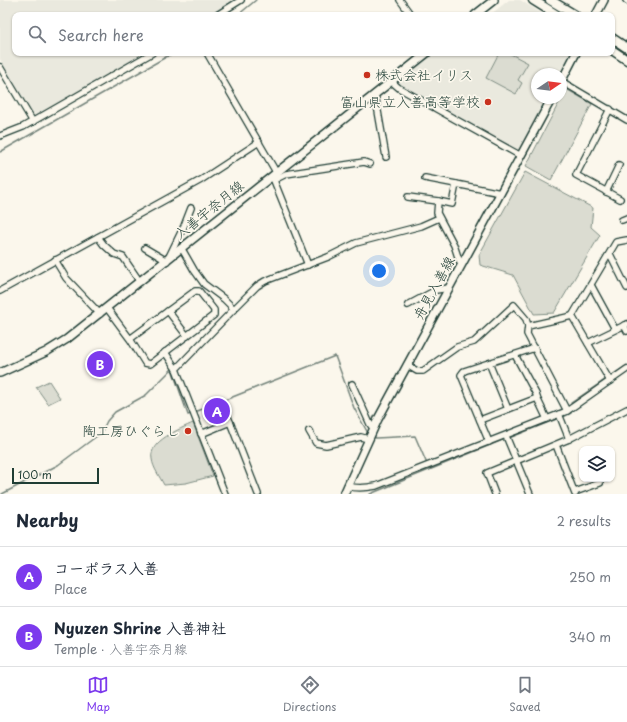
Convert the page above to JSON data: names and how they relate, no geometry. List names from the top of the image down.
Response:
{
  "streets": {
    "main road": ["入善宇奈月線", "舟見入善線"]
  },
  "places": ["株式会社イリス", "富山県立入善高等学校", "陶工房ひぐらし"],
  "scale_bar": "100 m",
  "north": "right",
  "page": {
    "search": "Search here",
    "pins": ["B", "A"],
    "scale": "100 m",
    "heading": ["Nearby", "2 results"],
    "list": [
      {
        "mark": "A",
        "name": "コーポラス入善",
        "note": "Place",
        "value": "250 m"
      },
      {
        "mark": "B",
        "name": "Nyuzen Shrine 入善神社",
        "note": "Temple · 入善宇奈月線",
        "value": "340 m"
      }
    ],
    "nav": ["Map", "Directions", "Saved"]
  }
}
